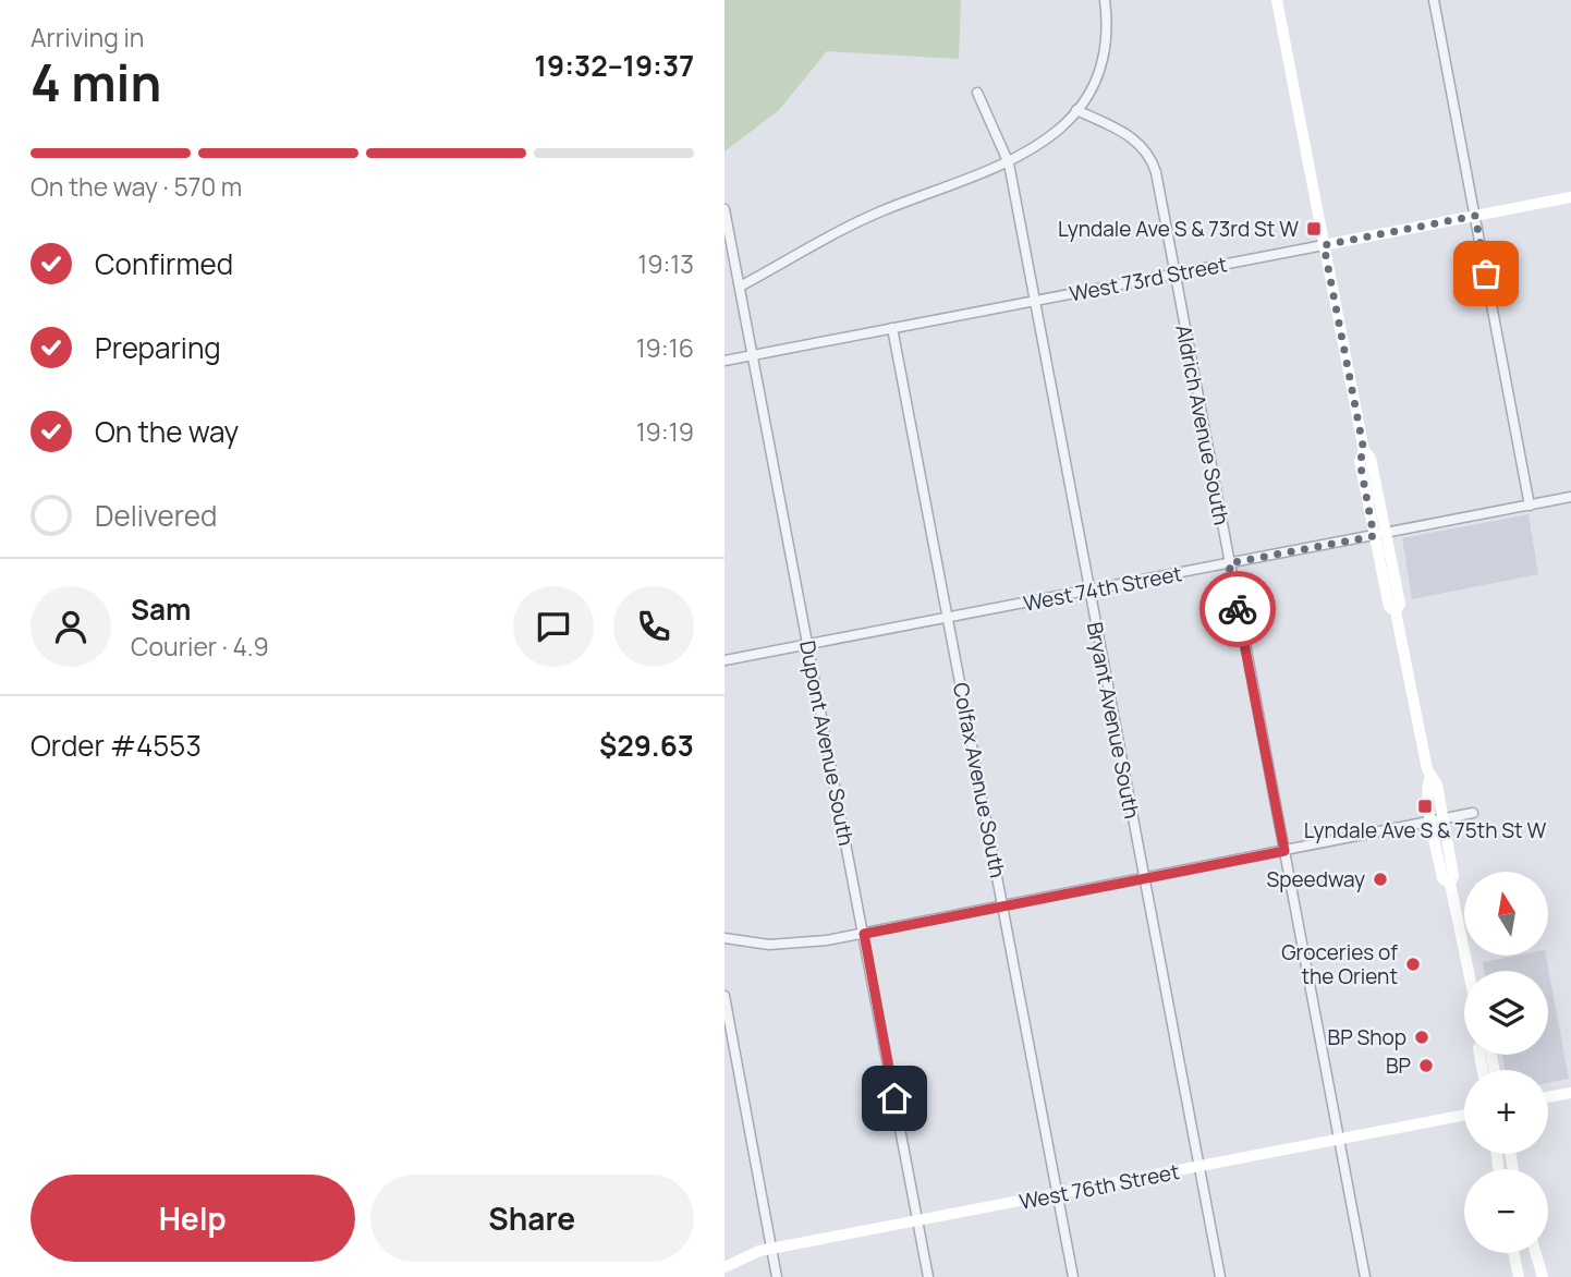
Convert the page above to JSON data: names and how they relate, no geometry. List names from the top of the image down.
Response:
{
  "streets": {
    "main road": ["West 73rd Street", "West 76th Street"],
    "street": [
      "Aldrich Avenue South",
      "West 74th Street",
      "Bryant Avenue South",
      "Dupont Avenue South",
      "Colfax Avenue South"
    ]
  },
  "crossings": [
    ["West 73rd Street", "Aldrich Avenue South"],
    ["West 73rd Street", "Bryant Avenue South"],
    ["West 73rd Street", "Dupont Avenue South"],
    ["West 73rd Street", "Colfax Avenue South"],
    ["Aldrich Avenue South", "West 74th Street"],
    ["Aldrich Avenue South", "West 76th Street"],
    ["West 74th Street", "Bryant Avenue South"],
    ["West 74th Street", "Dupont Avenue South"],
    ["West 74th Street", "Colfax Avenue South"],
    ["Bryant Avenue South", "West 76th Street"],
    ["Dupont Avenue South", "West 76th Street"],
    ["Colfax Avenue South", "West 76th Street"]
  ],
  "places": {
    "transit": ["Lyndale Ave S & 73rd St W", "Lyndale Ave S & 75th St W"],
    "other": [
      "Speedway",
      "Groceries of the Orient",
      "BP Shop",
      "BP"
    ]
  },
  "north": "top",
  "page": {
    "heading": ["4 min", "Arriving in", "19:32–19:37"],
    "panel": [
      "Sam",
      "Courier · 4.9",
      "Order #4553",
      "$29.63"
    ],
    "bar": "On the way · 570 m",
    "list": [
      ["Confirmed", "19:13"],
      ["Preparing", "19:16"],
      ["On the way", "19:19"],
      "Delivered"
    ],
    "map_buttons": ["+", "−"],
    "buttons": ["Help", "Share"]
  }
}
